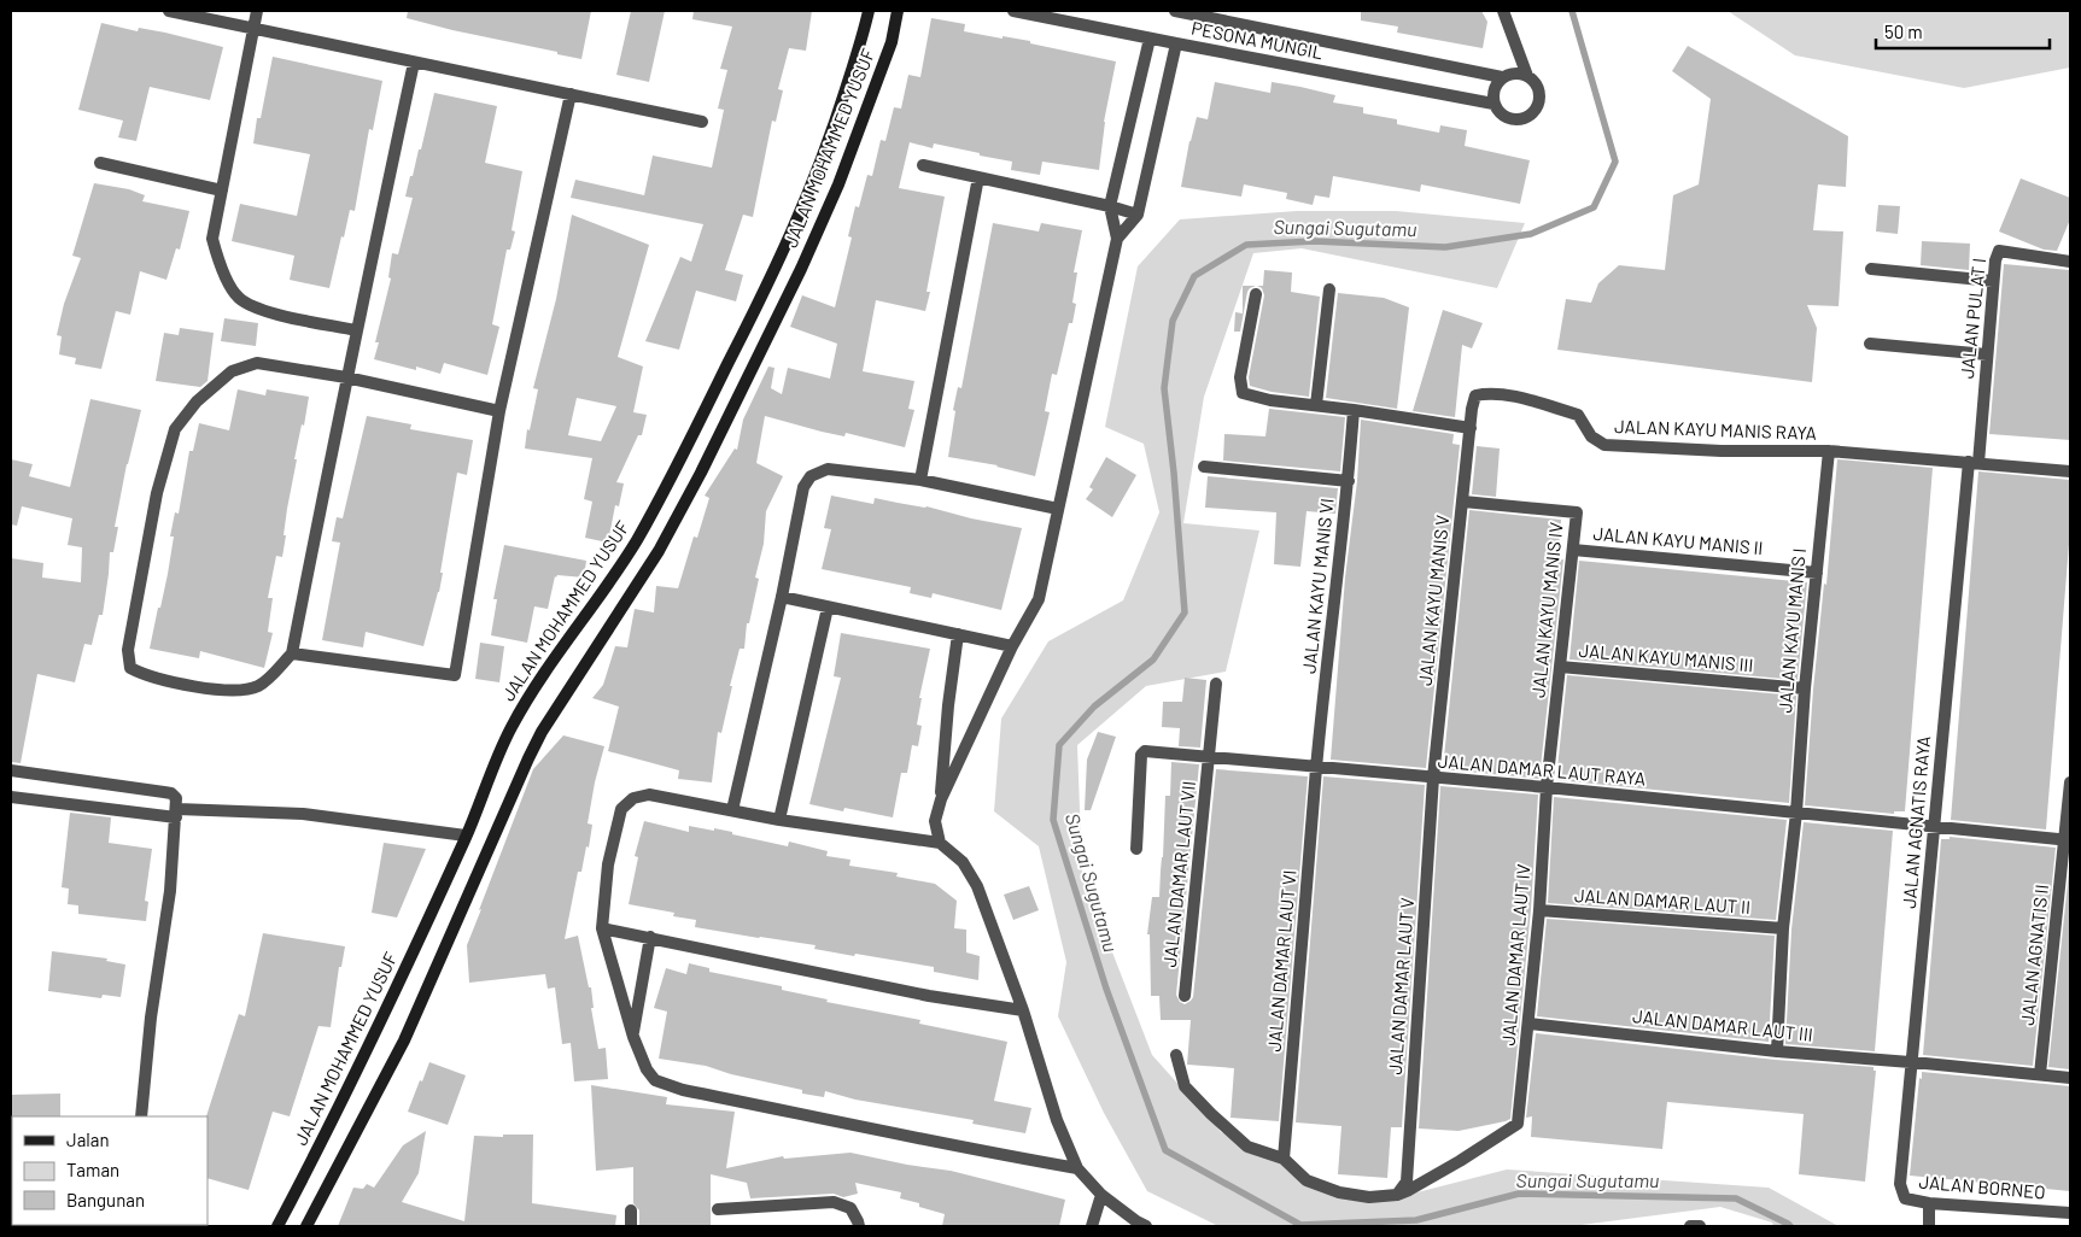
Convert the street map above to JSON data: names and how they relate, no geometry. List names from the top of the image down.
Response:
{
  "streets": {
    "main road": ["JALAN MOHAMMED YUSUF"],
    "street": [
      "PESONA MUNGIL",
      "JALAN PULAT I",
      "JALAN KAYU MANIS RAYA",
      "JALAN KAYU MANIS II",
      "JALAN KAYU MANIS VI",
      "JALAN KAYU MANIS V",
      "JALAN KAYU MANIS IV",
      "JALAN KAYU MANIS I",
      "JALAN KAYU MANIS III",
      "JALAN DAMAR LAUT RAYA",
      "JALAN AGNATIS RAYA",
      "JALAN DAMAR LAUT VII",
      "JALAN DAMAR LAUT II",
      "JALAN DAMAR LAUT IV",
      "JALAN AGNATIS II",
      "JALAN DAMAR LAUT VI",
      "JALAN DAMAR LAUT V",
      "JALAN DAMAR LAUT III",
      "JALAN BORNEO"
    ]
  },
  "crossings": [
    ["JALAN PULAT I", "JALAN KAYU MANIS RAYA"],
    ["JALAN PULAT I", "JALAN AGNATIS RAYA"],
    ["JALAN KAYU MANIS RAYA", "JALAN KAYU MANIS V"],
    ["JALAN KAYU MANIS RAYA", "JALAN KAYU MANIS I"],
    ["JALAN KAYU MANIS RAYA", "JALAN AGNATIS RAYA"],
    ["JALAN KAYU MANIS II", "JALAN KAYU MANIS IV"],
    ["JALAN KAYU MANIS II", "JALAN KAYU MANIS I"],
    ["JALAN KAYU MANIS VI", "JALAN DAMAR LAUT RAYA"],
    ["JALAN KAYU MANIS VI", "JALAN DAMAR LAUT VI"],
    ["JALAN KAYU MANIS V", "JALAN KAYU MANIS IV"],
    ["JALAN KAYU MANIS V", "JALAN DAMAR LAUT RAYA"],
    ["JALAN KAYU MANIS V", "JALAN DAMAR LAUT V"],
    ["JALAN KAYU MANIS IV", "JALAN KAYU MANIS III"],
    ["JALAN KAYU MANIS IV", "JALAN DAMAR LAUT RAYA"],
    ["JALAN KAYU MANIS IV", "JALAN DAMAR LAUT IV"],
    ["JALAN KAYU MANIS I", "JALAN KAYU MANIS III"],
    ["JALAN KAYU MANIS I", "JALAN DAMAR LAUT RAYA"],
    ["JALAN KAYU MANIS I", "JALAN DAMAR LAUT II"],
    ["JALAN KAYU MANIS I", "JALAN DAMAR LAUT III"],
    ["JALAN DAMAR LAUT RAYA", "JALAN AGNATIS RAYA"],
    ["JALAN DAMAR LAUT RAYA", "JALAN DAMAR LAUT VII"],
    ["JALAN DAMAR LAUT RAYA", "JALAN DAMAR LAUT IV"],
    ["JALAN DAMAR LAUT RAYA", "JALAN AGNATIS II"],
    ["JALAN DAMAR LAUT RAYA", "JALAN DAMAR LAUT VI"],
    ["JALAN DAMAR LAUT RAYA", "JALAN DAMAR LAUT V"],
    ["JALAN AGNATIS RAYA", "JALAN DAMAR LAUT III"],
    ["JALAN AGNATIS RAYA", "JALAN BORNEO"],
    ["JALAN DAMAR LAUT II", "JALAN DAMAR LAUT IV"],
    ["JALAN DAMAR LAUT IV", "JALAN DAMAR LAUT V"],
    ["JALAN DAMAR LAUT IV", "JALAN DAMAR LAUT III"],
    ["JALAN AGNATIS II", "JALAN DAMAR LAUT III"]
  ],
  "water": ["Sungai Sugutamu"],
  "legend": ["Jalan", "Taman", "Bangunan"],
  "scale_bar": "50 m"
}
